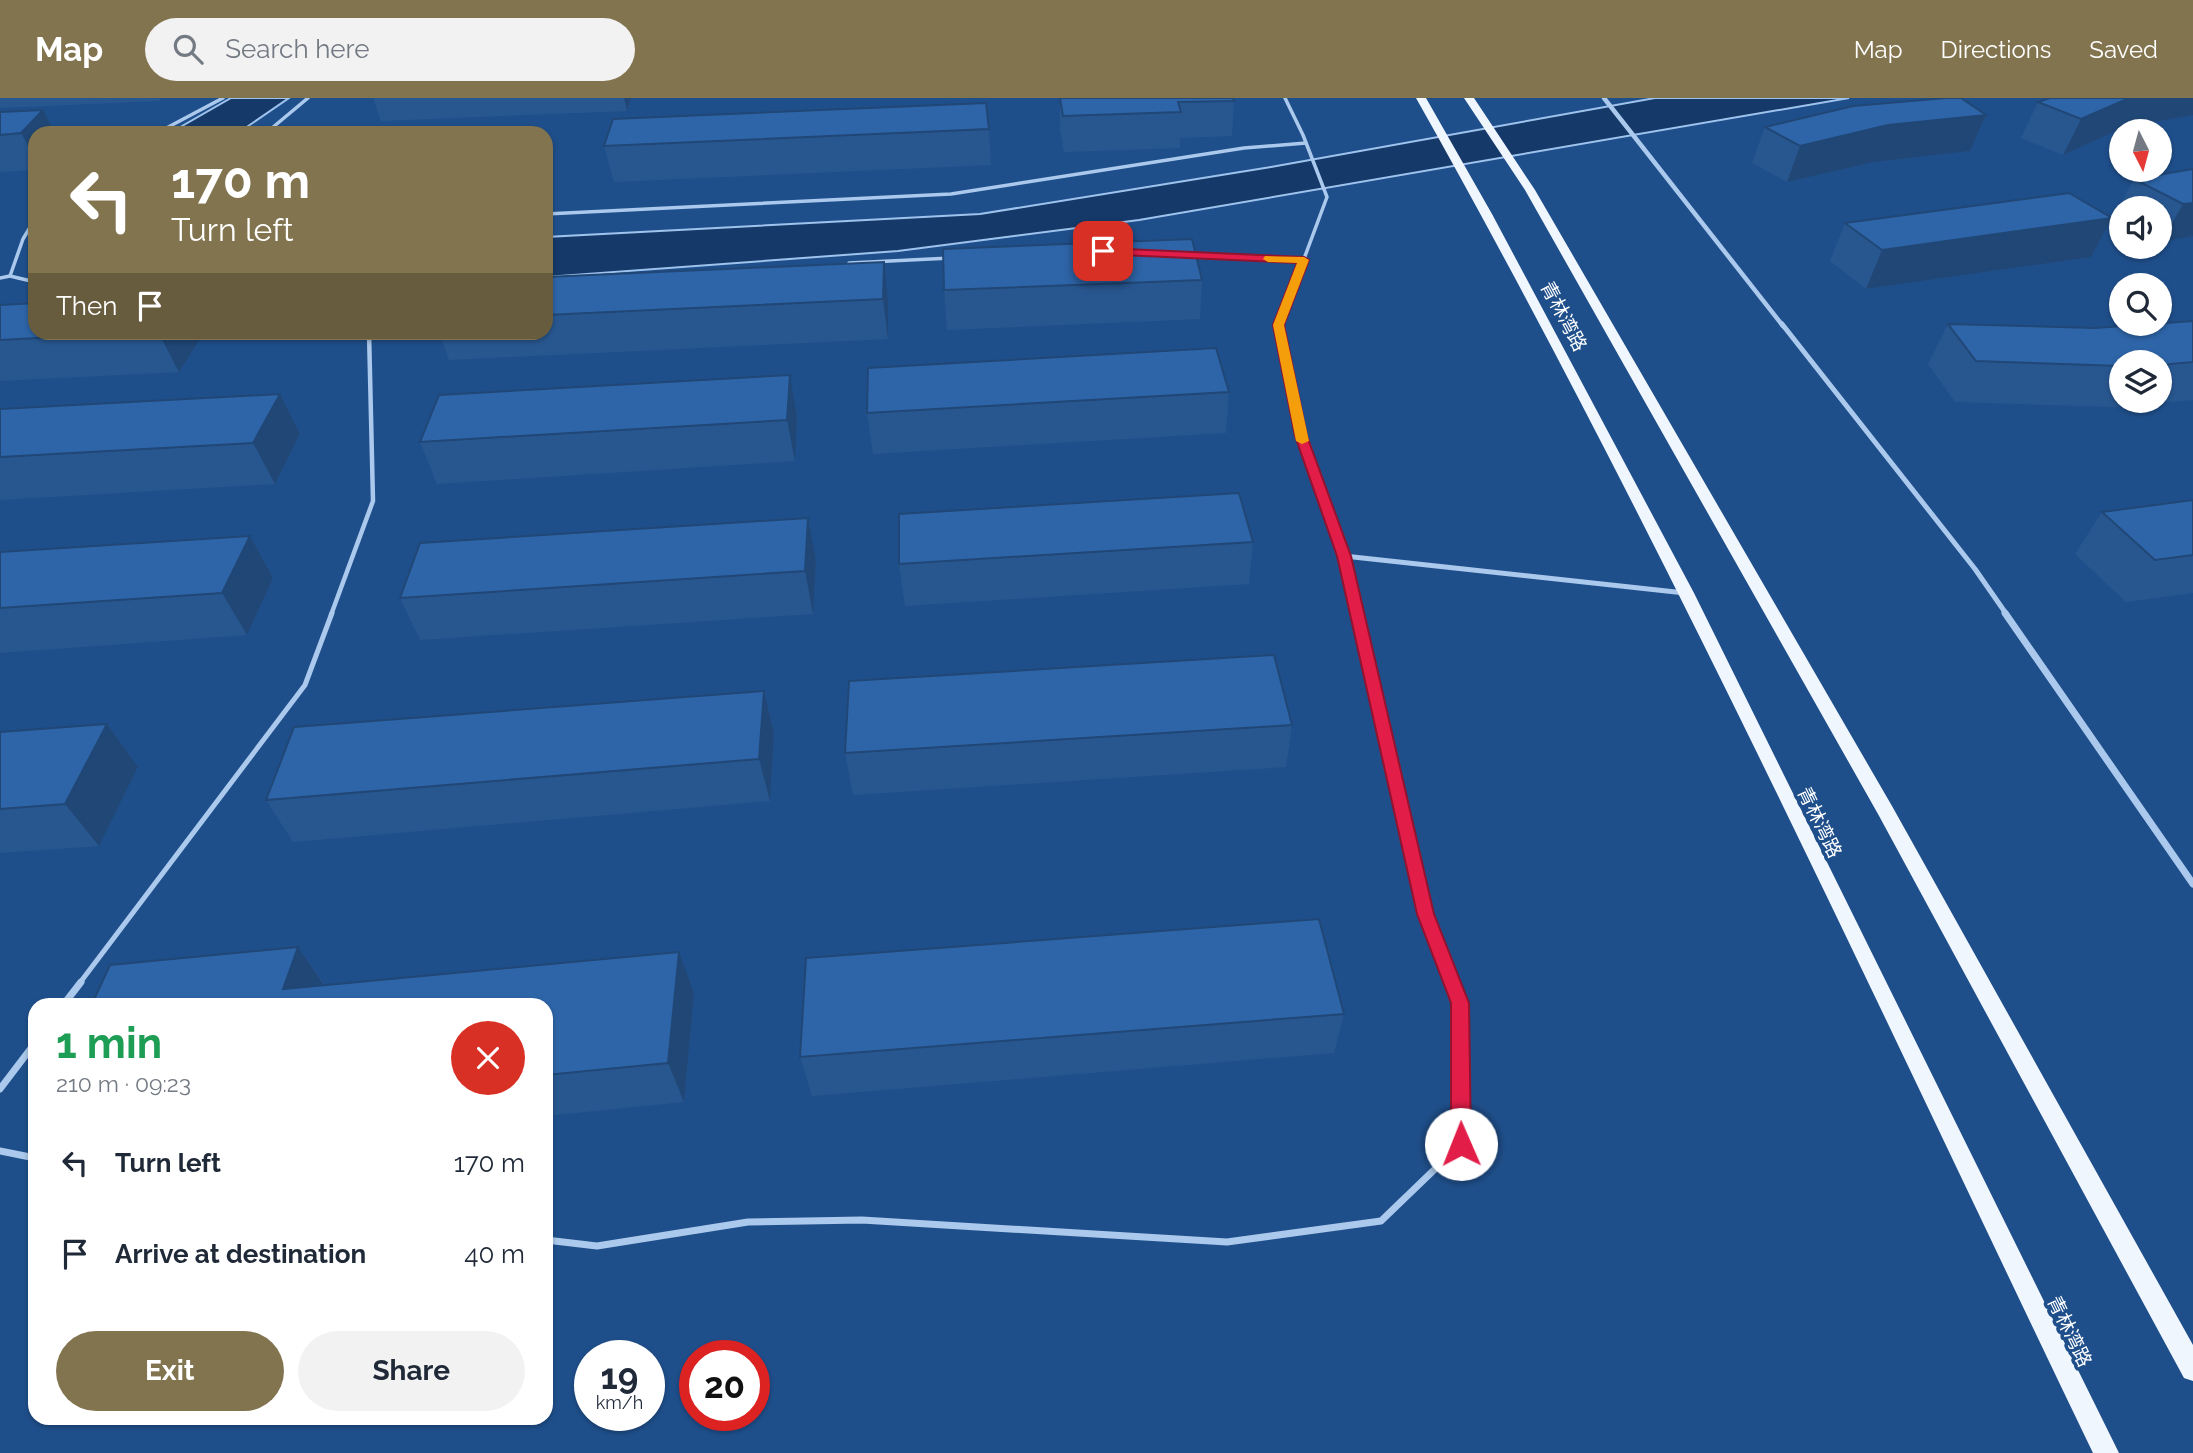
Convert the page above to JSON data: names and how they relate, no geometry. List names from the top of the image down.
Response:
{
  "streets": {
    "main road": ["青林湾路"]
  },
  "north": "bottom",
  "page": {
    "header": "Map",
    "search": "Search here",
    "nav": ["Map", "Directions", "Saved"],
    "turn": ["170 m", "Turn left"],
    "then": "Then",
    "heading": ["1 min", "210 m · 09:23"],
    "list": [
      {
        "name": "Turn left",
        "value": "170 m"
      },
      {
        "name": "Arrive at destination",
        "value": "40 m"
      }
    ],
    "buttons": ["Exit", "Share"],
    "speed": "19 km/h",
    "limit": "20"
  }
}
